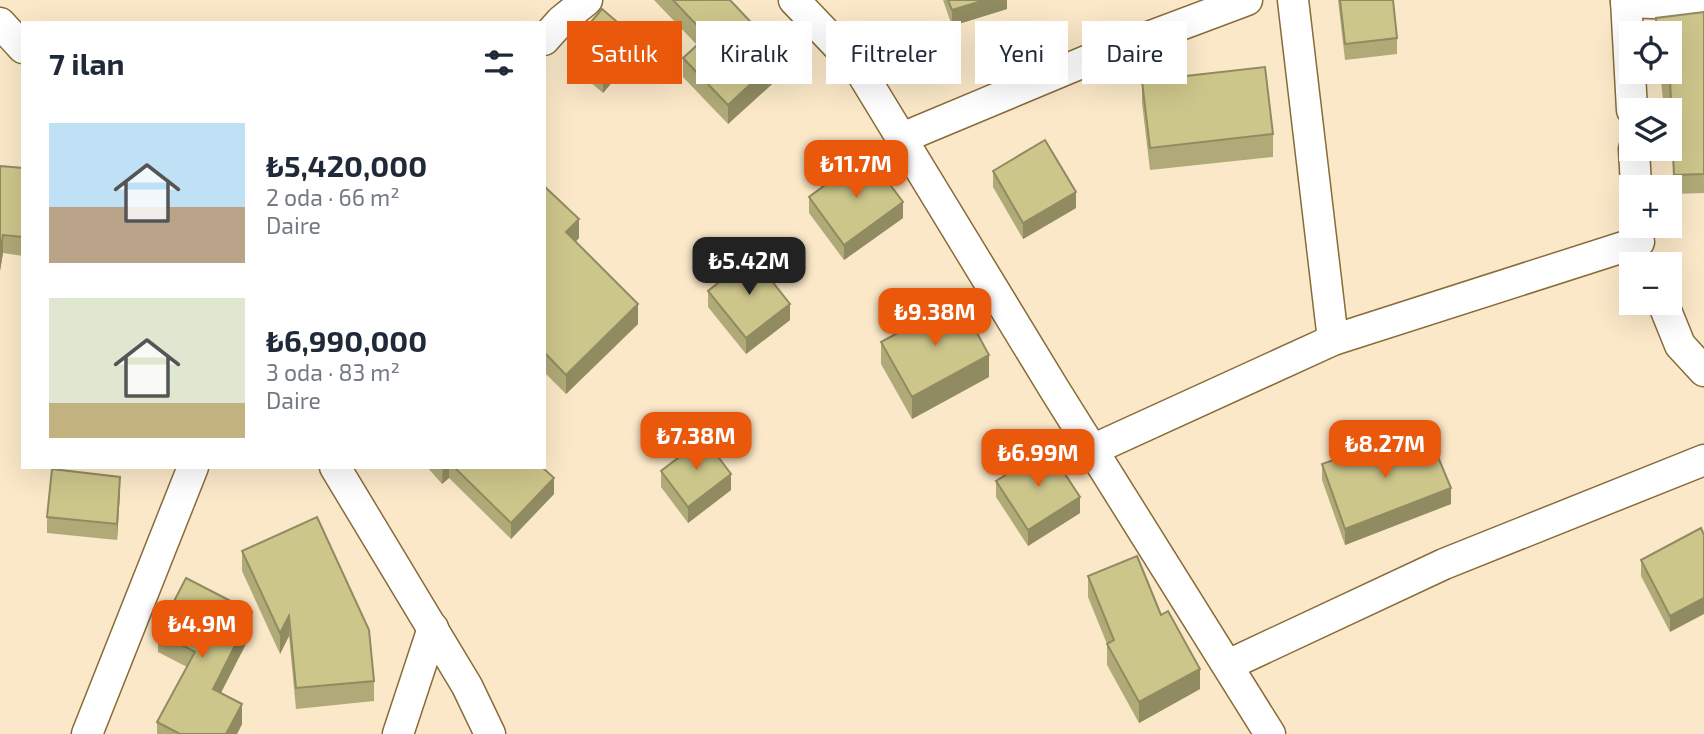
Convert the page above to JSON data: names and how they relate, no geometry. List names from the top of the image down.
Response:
{
  "page": {
    "map_buttons": ["+", "−"],
    "chip": [
      "Satılık",
      "Kiralık",
      "Filtreler",
      "Yeni",
      "Daire"
    ],
    "heading": "7 ilan",
    "list": [
      {
        "name": "₺5,420,000",
        "note": "2 oda · 66 m² · Daire"
      },
      {
        "name": "₺6,990,000",
        "note": "3 oda · 83 m² · Daire"
      }
    ],
    "price": [
      "₺11.7M",
      "₺5.42M",
      "₺9.38M",
      "₺7.38M",
      "₺8.27M",
      "₺6.99M",
      "₺4.9M"
    ]
  }
}
